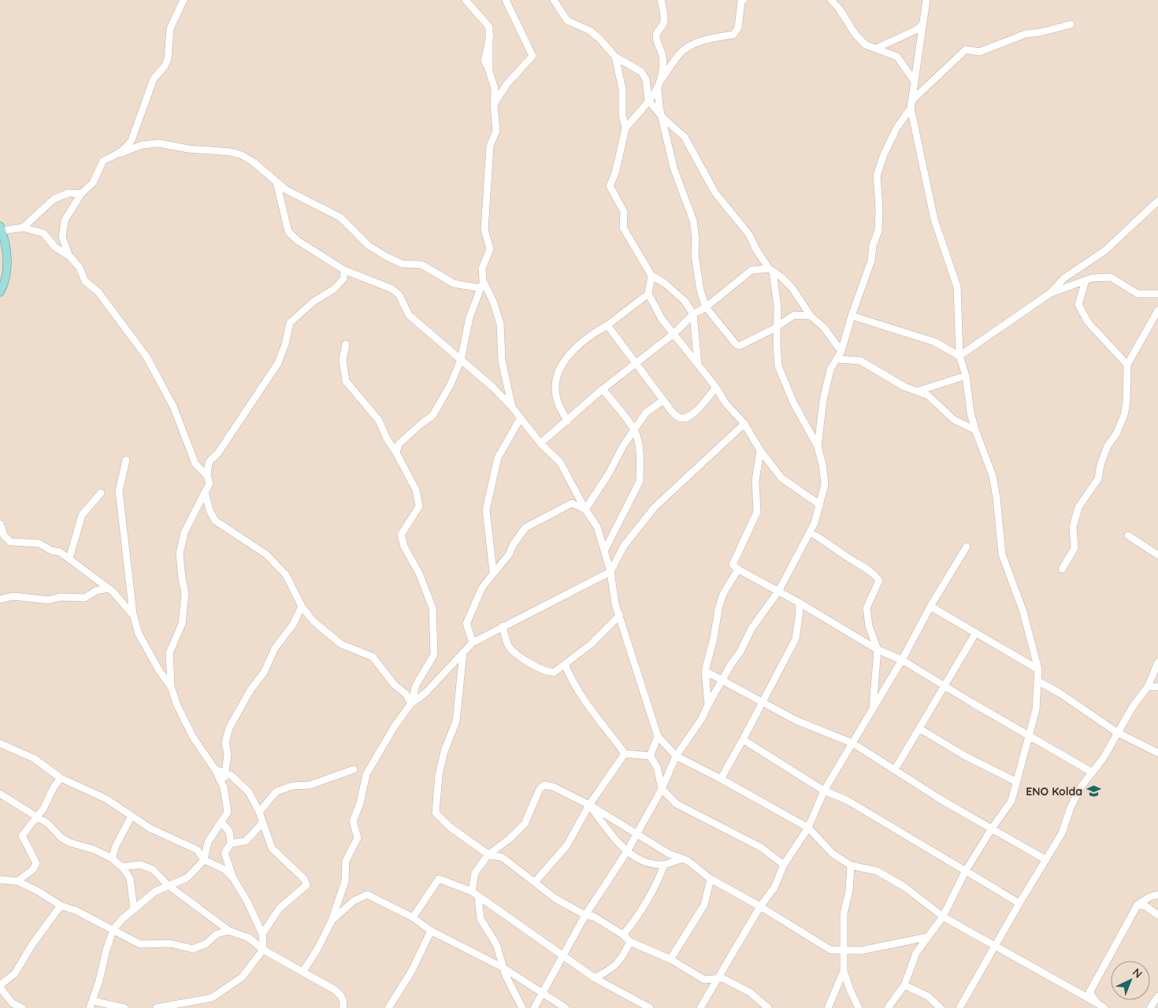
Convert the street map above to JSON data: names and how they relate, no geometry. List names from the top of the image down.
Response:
{
  "places": {
    "school or university": ["ENO Kolda"]
  },
  "north": "top right"
}
